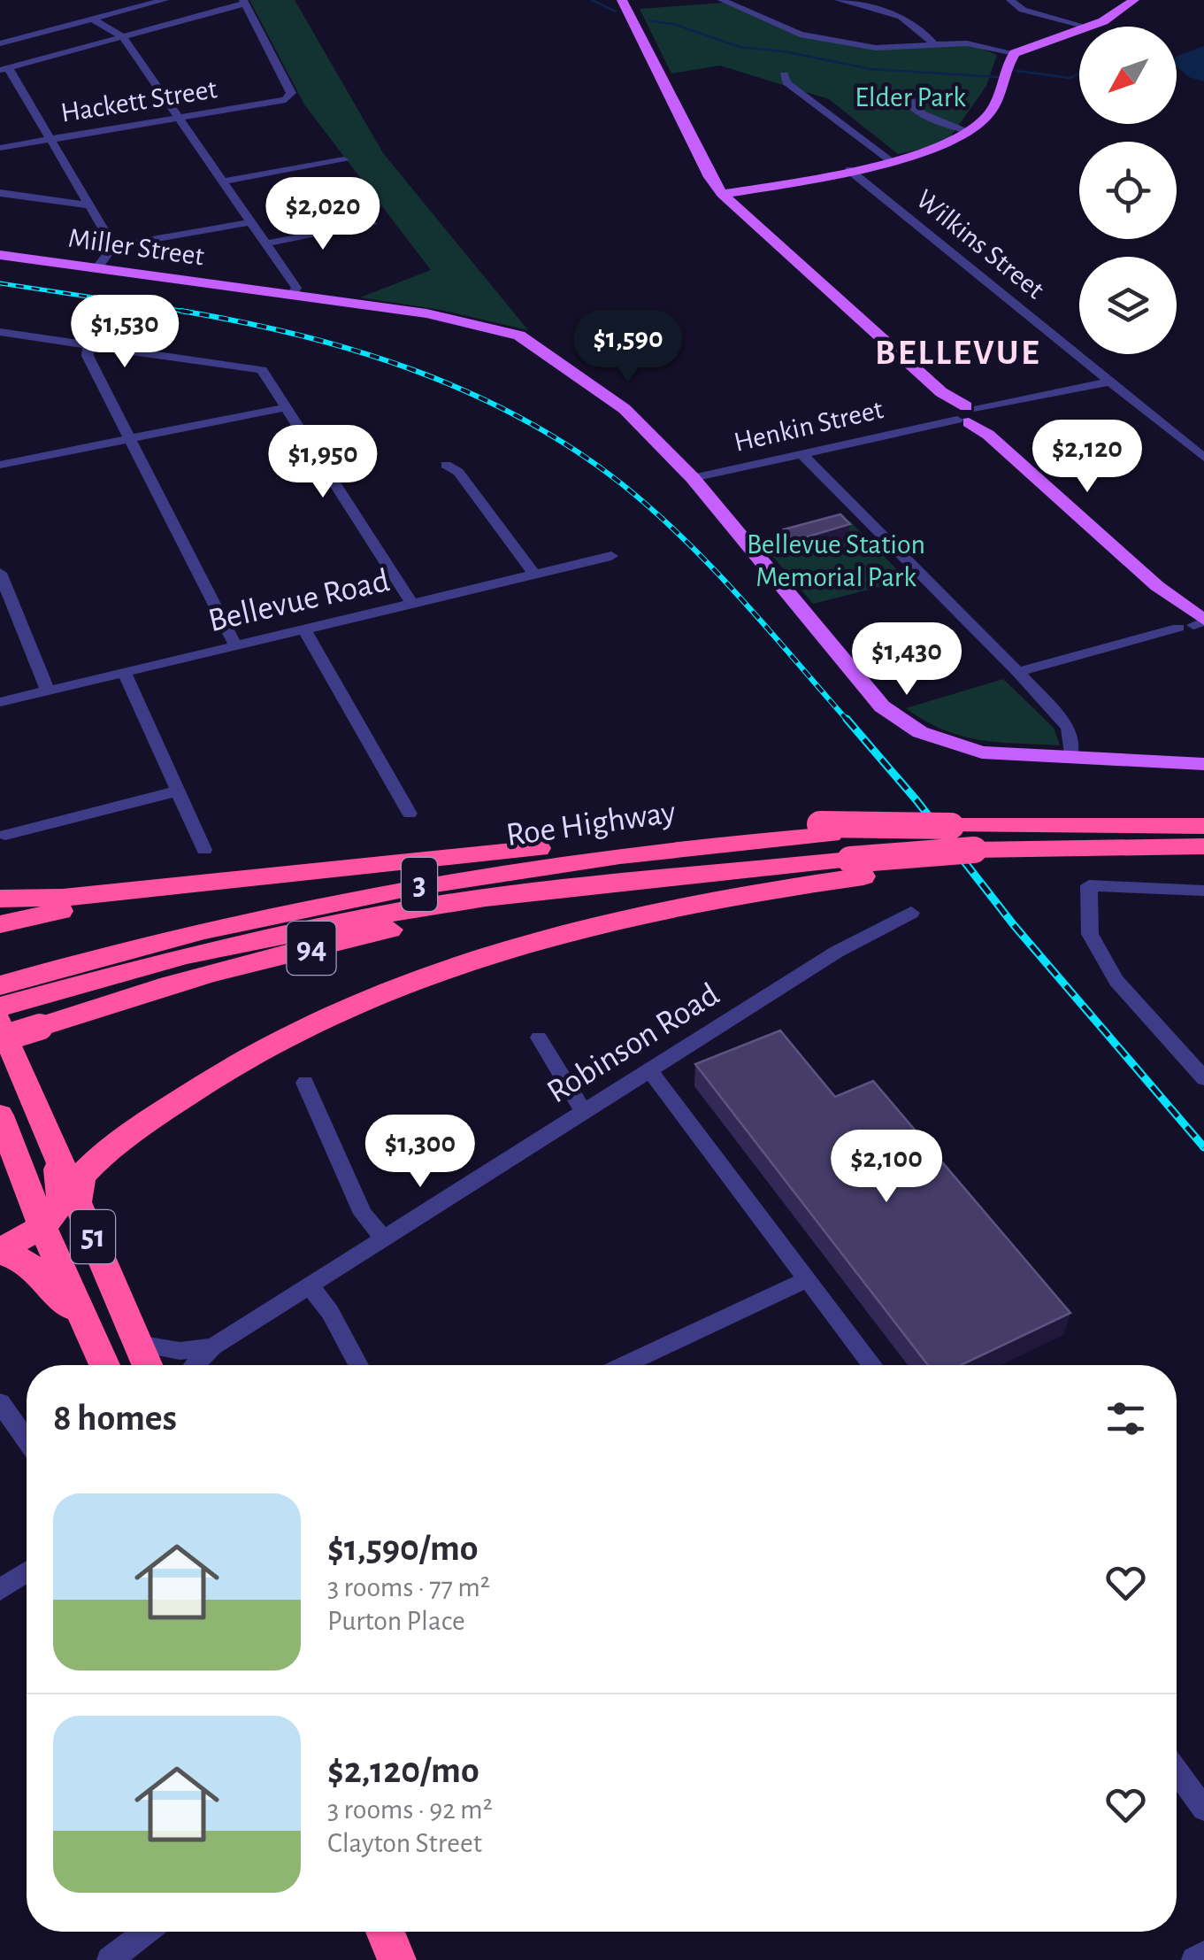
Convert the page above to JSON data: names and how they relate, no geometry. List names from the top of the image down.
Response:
{
  "streets": {
    "highway": [
      "Roe Highway",
      "3",
      "94",
      "51"
    ],
    "main road": ["Miller Street"],
    "street": [
      "Hackett Street",
      "Wilkins Street",
      "Henkin Street",
      "Bellevue Road",
      "Robinson Road"
    ]
  },
  "crossings": [
    ["Wilkins Street", "Henkin Street"],
    ["Miller Street", "Henkin Street"],
    ["Roe Highway", "94"],
    ["Robinson Road", "51"]
  ],
  "districts": ["BELLEVUE"],
  "parks": ["Elder Park", "Bellevue Station Memorial Park"],
  "north": "bottom left",
  "page": {
    "price": [
      "$2,020",
      "$1,530",
      "$1,590",
      "$2,120",
      "$1,950",
      "$1,430",
      "$1,300",
      "$2,100"
    ],
    "heading": "8 homes",
    "list": [
      {
        "name": "$1,590/mo",
        "note": "3 rooms · 77 m² · Purton Place"
      },
      {
        "name": "$2,120/mo",
        "note": "3 rooms · 92 m² · Clayton Street"
      }
    ]
  }
}
